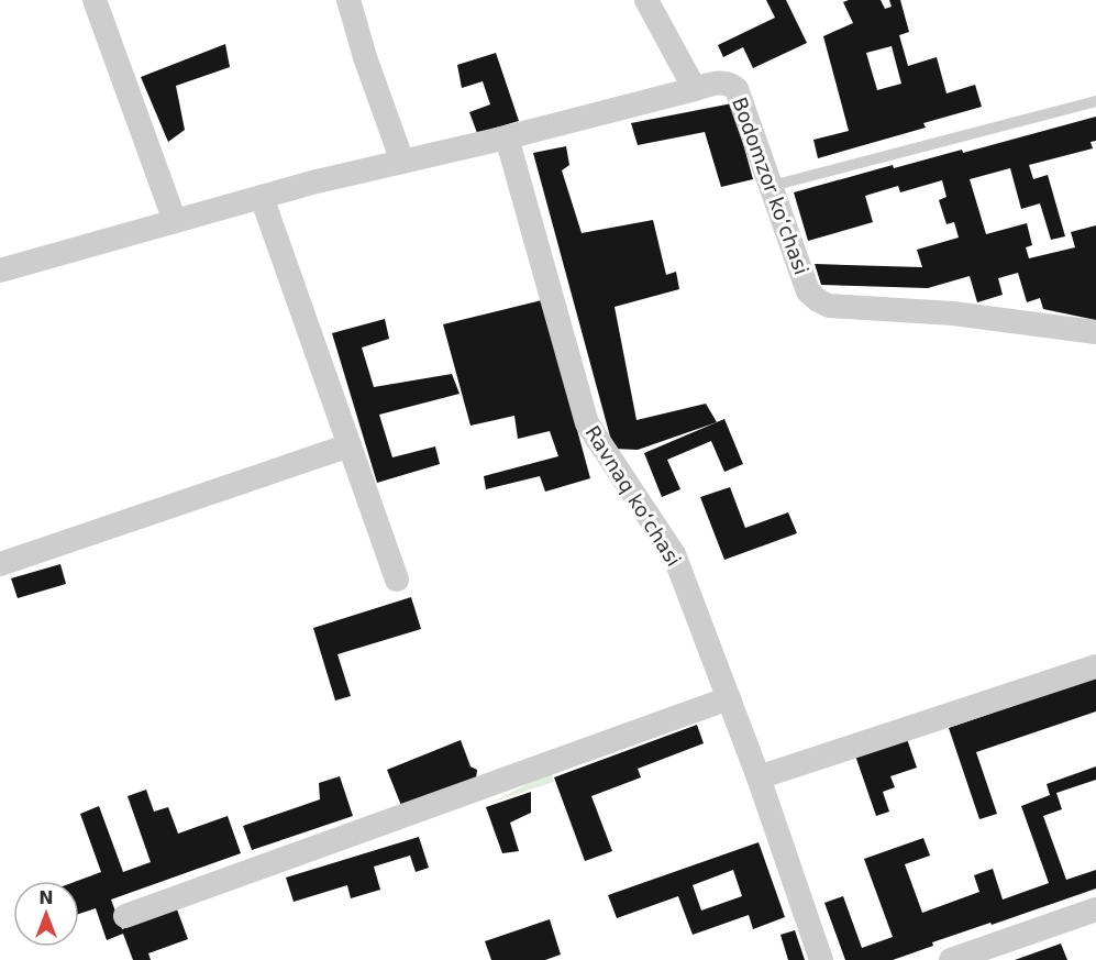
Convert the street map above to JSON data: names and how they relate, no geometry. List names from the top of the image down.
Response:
{
  "streets": {
    "street": ["Bodomzor koʻchasi", "Ravnaq koʻchasi"]
  },
  "crossings": [
    ["Bodomzor koʻchasi", "Ravnaq koʻchasi"]
  ],
  "north": "top"
}
